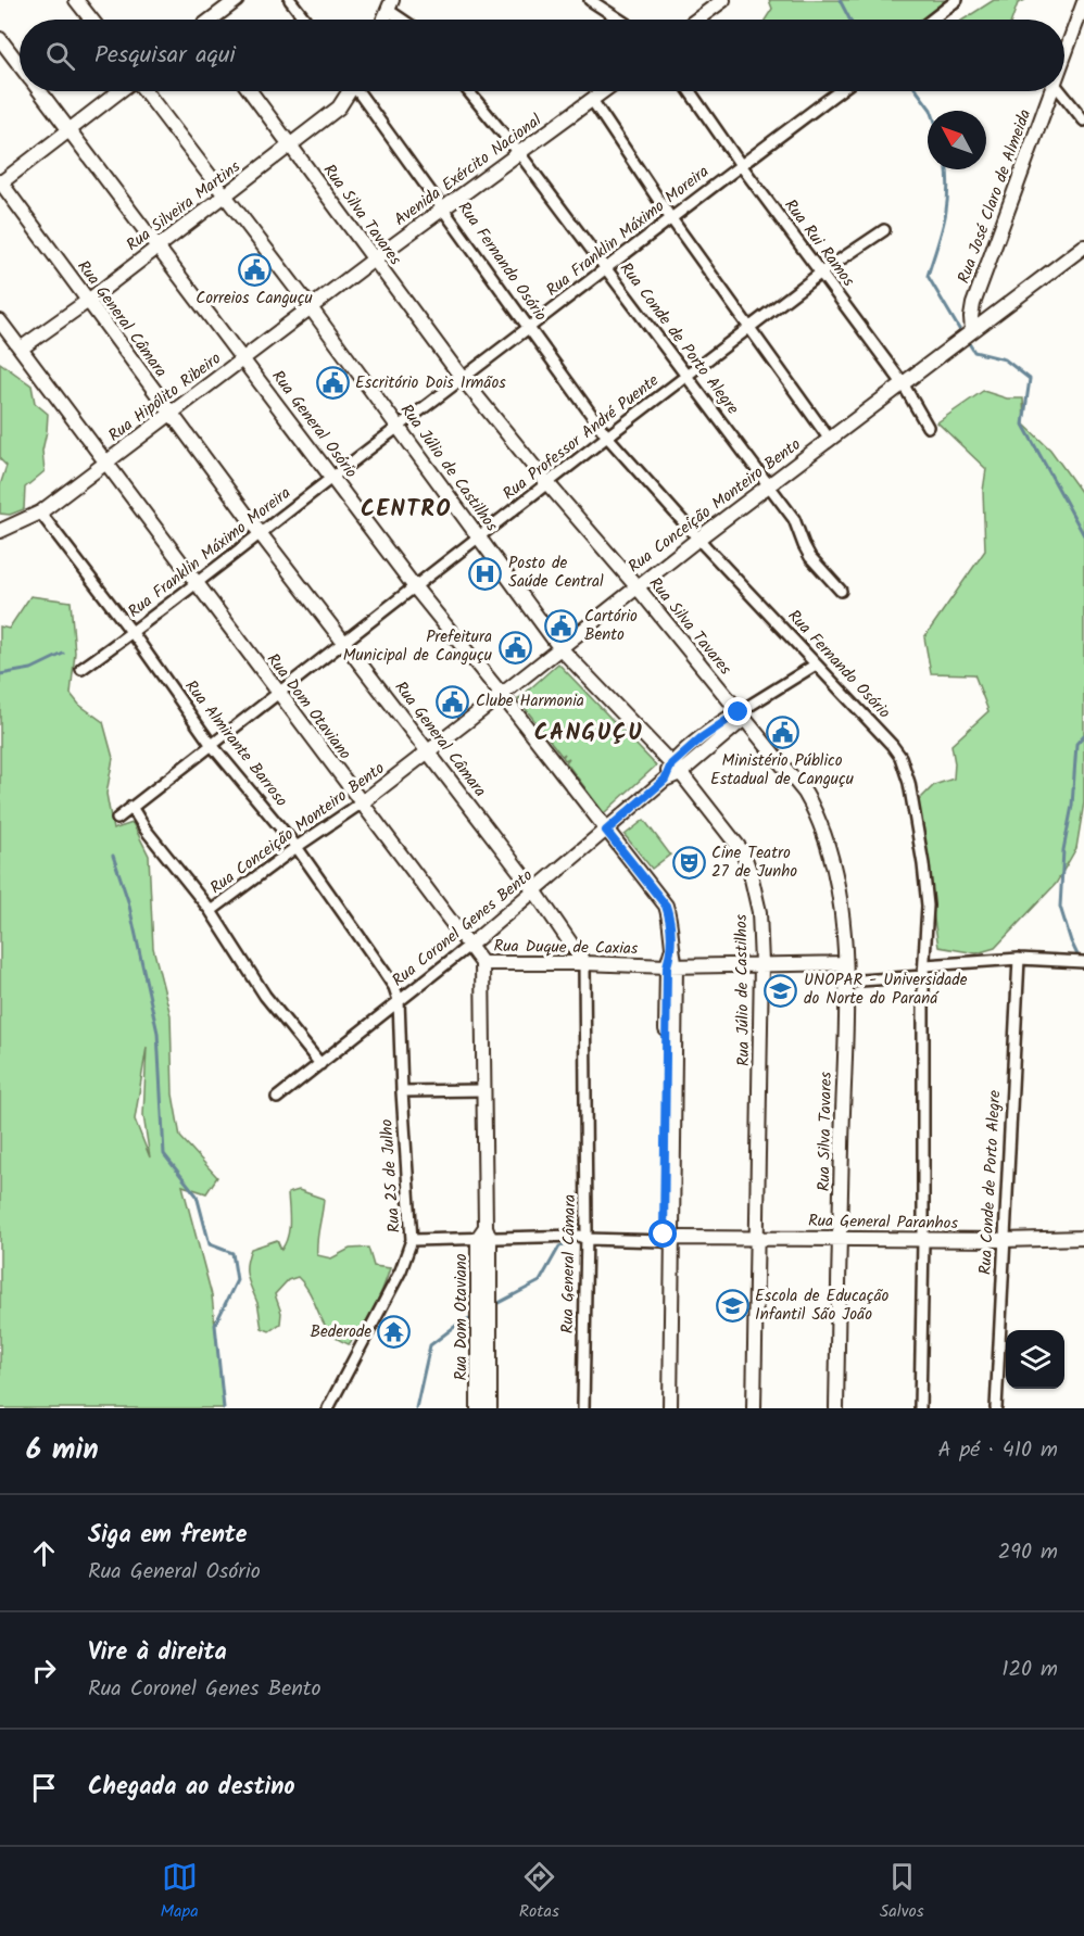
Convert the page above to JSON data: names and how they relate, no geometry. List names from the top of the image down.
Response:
{
  "streets": {
    "street": [
      "Avenida Exército Nacional",
      "Rua José Claro de Almeida",
      "Rua Silveira Martins",
      "Rua Silva Tavares",
      "Rua Franklin Máximo Moreira",
      "Rua Rui Ramos",
      "Rua Fernando Osório",
      "Rua General Câmara",
      "Rua Conde de Porto Alegre",
      "Rua Hipólito Ribeiro",
      "Rua General Osório",
      "Rua Professor André Puente",
      "Rua Júlio de Castilhos",
      "Rua Conceição Monteiro Bento",
      "Rua Dom Otaviano",
      "Rua Almirante Barroso",
      "Rua Coronel Genes Bento",
      "Rua Duque de Caxias",
      "Rua 25 de Julho",
      "Rua General Paranhos"
    ]
  },
  "crossings": [
    ["Avenida Exército Nacional", "Rua Silva Tavares"],
    ["Avenida Exército Nacional", "Rua Fernando Osório"],
    ["Avenida Exército Nacional", "Rua Conde de Porto Alegre"],
    ["Avenida Exército Nacional", "Rua Hipólito Ribeiro"],
    ["Avenida Exército Nacional", "Rua General Osório"],
    ["Avenida Exército Nacional", "Rua Júlio de Castilhos"],
    ["Rua José Claro de Almeida", "Rua Conceição Monteiro Bento"],
    ["Rua Silveira Martins", "Rua Silva Tavares"],
    ["Rua Silveira Martins", "Rua General Câmara"],
    ["Rua Silveira Martins", "Rua General Osório"],
    ["Rua Silveira Martins", "Rua Júlio de Castilhos"],
    ["Rua Silveira Martins", "Rua Dom Otaviano"],
    ["Rua Silva Tavares", "Rua Franklin Máximo Moreira"],
    ["Rua Silva Tavares", "Rua Professor André Puente"],
    ["Rua Silva Tavares", "Rua Conceição Monteiro Bento"],
    ["Rua Silva Tavares", "Rua Coronel Genes Bento"],
    ["Rua Silva Tavares", "Rua Duque de Caxias"],
    ["Rua Silva Tavares", "Rua General Paranhos"],
    ["Rua Franklin Máximo Moreira", "Rua Rui Ramos"],
    ["Rua Franklin Máximo Moreira", "Rua Fernando Osório"],
    ["Rua Franklin Máximo Moreira", "Rua General Câmara"],
    ["Rua Franklin Máximo Moreira", "Rua Conde de Porto Alegre"],
    ["Rua Franklin Máximo Moreira", "Rua General Osório"],
    ["Rua Franklin Máximo Moreira", "Rua Júlio de Castilhos"],
    ["Rua Franklin Máximo Moreira", "Rua Dom Otaviano"],
    ["Rua Franklin Máximo Moreira", "Rua Almirante Barroso"],
    ["Rua Rui Ramos", "Rua Professor André Puente"],
    ["Rua Rui Ramos", "Rua Conceição Monteiro Bento"],
    ["Rua Fernando Osório", "Rua Professor André Puente"],
    ["Rua Fernando Osório", "Rua Conceição Monteiro Bento"],
    ["Rua Fernando Osório", "Rua Coronel Genes Bento"],
    ["Rua Fernando Osório", "Rua General Paranhos"],
    ["Rua General Câmara", "Rua Hipólito Ribeiro"],
    ["Rua General Câmara", "Rua Professor André Puente"],
    ["Rua General Câmara", "Rua Conceição Monteiro Bento"],
    ["Rua General Câmara", "Rua Coronel Genes Bento"],
    ["Rua General Câmara", "Rua Duque de Caxias"],
    ["Rua General Câmara", "Rua General Paranhos"],
    ["Rua Conde de Porto Alegre", "Rua Professor André Puente"],
    ["Rua Conde de Porto Alegre", "Rua Conceição Monteiro Bento"],
    ["Rua Conde de Porto Alegre", "Rua General Paranhos"],
    ["Rua Hipólito Ribeiro", "Rua General Osório"],
    ["Rua Hipólito Ribeiro", "Rua Dom Otaviano"],
    ["Rua Hipólito Ribeiro", "Rua Almirante Barroso"],
    ["Rua General Osório", "Rua Professor André Puente"],
    ["Rua General Osório", "Rua Conceição Monteiro Bento"],
    ["Rua General Osório", "Rua Coronel Genes Bento"],
    ["Rua General Osório", "Rua Duque de Caxias"],
    ["Rua General Osório", "Rua General Paranhos"],
    ["Rua Professor André Puente", "Rua Júlio de Castilhos"],
    ["Rua Professor André Puente", "Rua Dom Otaviano"],
    ["Rua Professor André Puente", "Rua Almirante Barroso"],
    ["Rua Júlio de Castilhos", "Rua Conceição Monteiro Bento"],
    ["Rua Júlio de Castilhos", "Rua Coronel Genes Bento"],
    ["Rua Júlio de Castilhos", "Rua Duque de Caxias"],
    ["Rua Júlio de Castilhos", "Rua General Paranhos"],
    ["Rua Conceição Monteiro Bento", "Rua Dom Otaviano"],
    ["Rua Conceição Monteiro Bento", "Rua Almirante Barroso"],
    ["Rua Dom Otaviano", "Rua Coronel Genes Bento"],
    ["Rua Dom Otaviano", "Rua Duque de Caxias"],
    ["Rua Dom Otaviano", "Rua General Paranhos"],
    ["Rua Almirante Barroso", "Rua Coronel Genes Bento"],
    ["Rua Almirante Barroso", "Rua 25 de Julho"],
    ["Rua Coronel Genes Bento", "Rua 25 de Julho"],
    ["Rua 25 de Julho", "Rua General Paranhos"]
  ],
  "districts": ["CENTRO", "CANGUÇU"],
  "places": {
    "public building": [
      "Correios Canguçu",
      "Escritório Dois Irmãos",
      "Cartório Bento",
      "Prefeitura Municipal de Canguçu",
      "Clube Harmonia",
      "Ministério Público Estadual de Canguçu"
    ],
    "hospital": ["Posto de Saúde Central"],
    "theatre": ["Cine Teatro 27 de Junho"],
    "school or university": ["UNOPAR - Universidade do Norte do Paraná", "Escola de Educação Infantil São João"],
    "temple": ["Bederode"]
  },
  "north": "top left",
  "page": {
    "search": "Pesquisar aqui",
    "heading": ["6 min", "A pé · 410 m"],
    "list": [
      ["Siga em frente", "Rua General Osório", "290 m"],
      ["Vire à direita", "Rua Coronel Genes Bento", "120 m"],
      "Chegada ao destino"
    ],
    "nav": ["Mapa", "Rotas", "Salvos"]
  }
}
